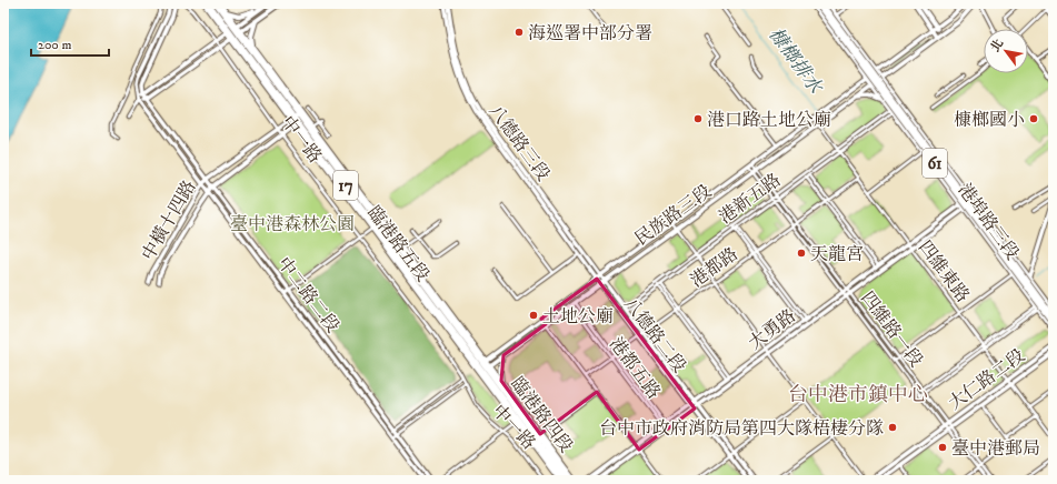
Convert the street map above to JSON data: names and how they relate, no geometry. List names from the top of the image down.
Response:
{
  "streets": {
    "highway": ["61"],
    "main road": ["17", "臨港路五段", "臨港路四段"],
    "street": [
      "中一路",
      "八德路三段",
      "港新五路",
      "民族路三段",
      "中橫十四路",
      "港埠路三段",
      "港都路",
      "四維東路",
      "中二路二段",
      "大勇路",
      "四維路一段",
      "八德路二段",
      "港都五路",
      "大仁路二段"
    ]
  },
  "crossings": [
    ["中一路", "中橫十四路"],
    ["八德路三段", "民族路三段"],
    ["八德路三段", "八德路二段"],
    ["61", "港埠路三段"],
    ["港新五路", "港埠路三段"],
    ["港新五路", "四維東路"],
    ["港新五路", "八德路二段"],
    ["民族路三段", "港埠路三段"],
    ["民族路三段", "臨港路五段"],
    ["民族路三段", "四維東路"],
    ["民族路三段", "八德路二段"],
    ["民族路三段", "港都五路"],
    ["民族路三段", "臨港路四段"],
    ["中橫十四路", "臨港路五段"],
    ["中橫十四路", "中二路二段"],
    ["港埠路三段", "大勇路"],
    ["臨港路五段", "臨港路四段"],
    ["港都路", "四維東路"],
    ["港都路", "八德路二段"],
    ["港都路", "港都五路"],
    ["四維東路", "大勇路"],
    ["四維東路", "大仁路二段"],
    ["大勇路", "四維路一段"],
    ["大勇路", "八德路二段"],
    ["大勇路", "港都五路"],
    ["四維路一段", "大仁路二段"]
  ],
  "districts": ["台中港市鎮中心"],
  "water": ["槺榔排水"],
  "parks": ["臺中港森林公園"],
  "places": [
    "海巡署中部分署",
    "港口路土地公廟",
    "槺榔國小",
    "天龍宮",
    "土地公廟",
    "台中市政府消防局第四大隊梧棲分隊",
    "臺中港郵局"
  ],
  "scale_bar": "200 m",
  "north": "top left"
}
